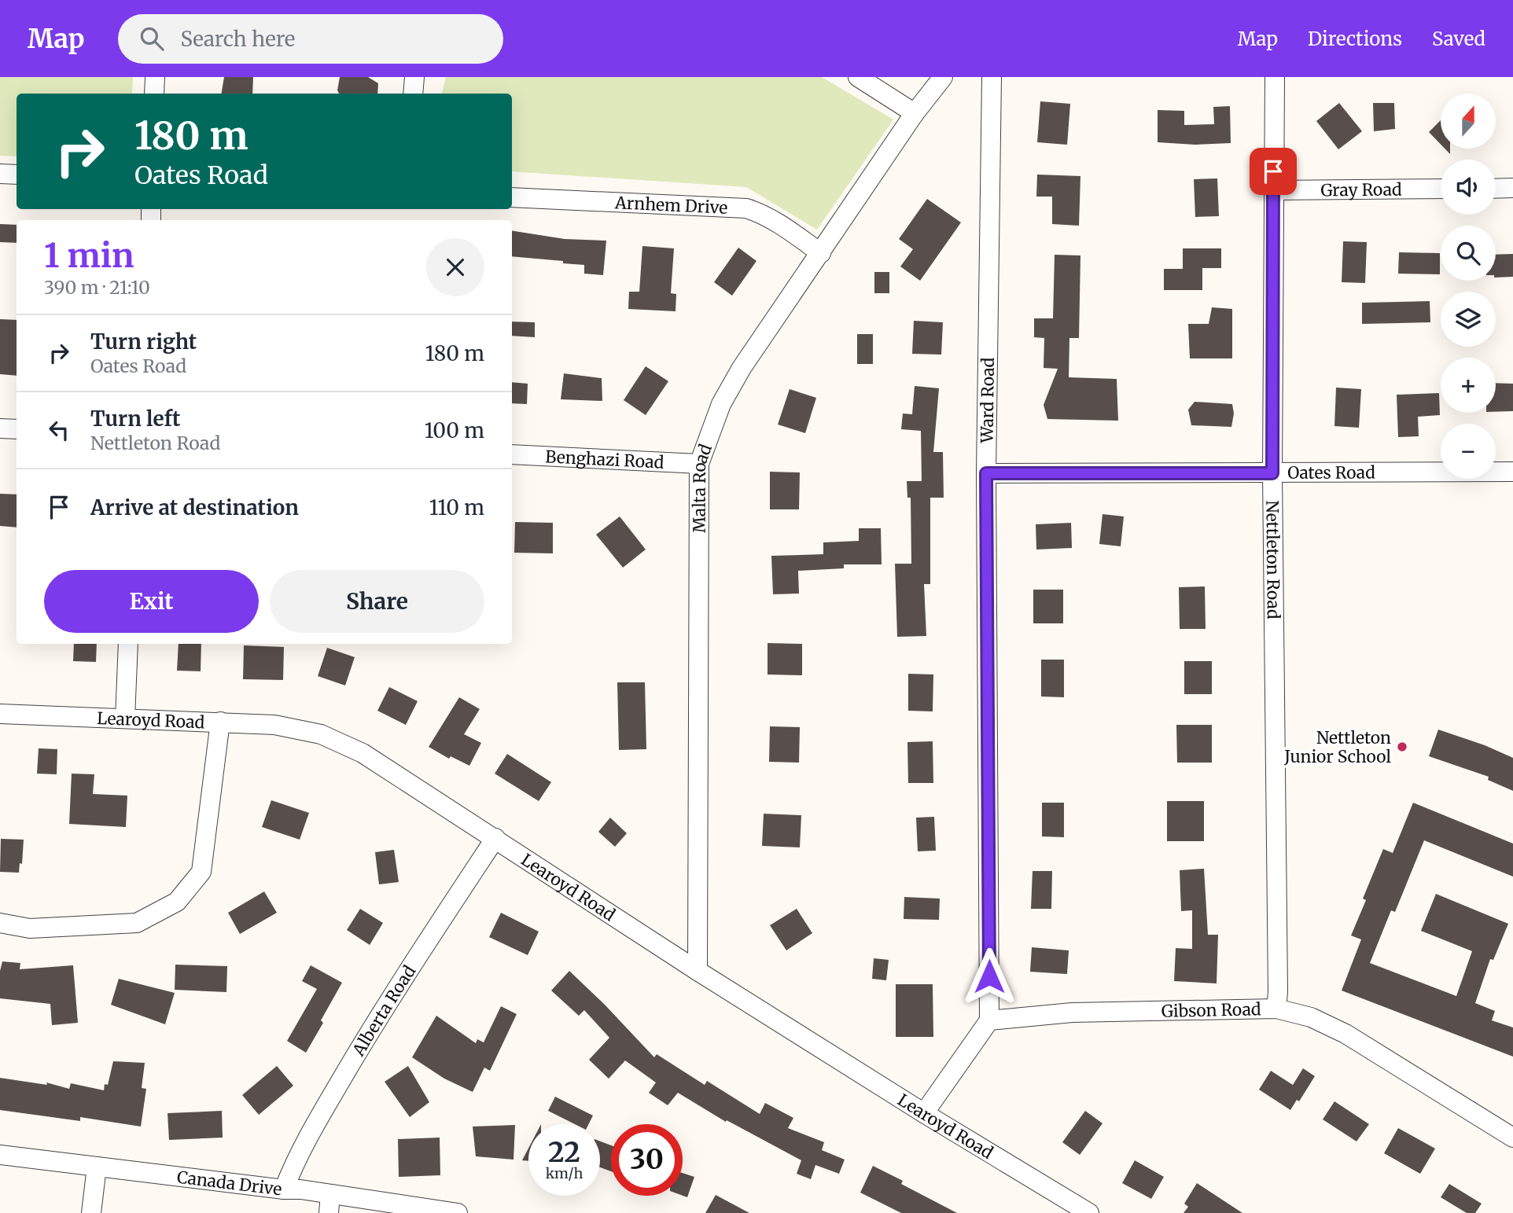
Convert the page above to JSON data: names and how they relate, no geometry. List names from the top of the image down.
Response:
{
  "streets": {
    "street": [
      "Gray Road",
      "Arnhem Drive",
      "Ward Road",
      "Benghazi Road",
      "Oates Road",
      "Malta Road",
      "Nettleton Road",
      "Learoyd Road",
      "Gibson Road",
      "Alberta Road",
      "Canada Drive"
    ]
  },
  "crossings": [
    ["Gray Road", "Nettleton Road"],
    ["Arnhem Drive", "Malta Road"],
    ["Ward Road", "Oates Road"],
    ["Ward Road", "Gibson Road"],
    ["Benghazi Road", "Malta Road"],
    ["Oates Road", "Nettleton Road"],
    ["Malta Road", "Learoyd Road"],
    ["Nettleton Road", "Gibson Road"],
    ["Learoyd Road", "Alberta Road"],
    ["Alberta Road", "Canada Drive"]
  ],
  "places": ["Nettleton Junior School"],
  "north": "top",
  "page": {
    "header": "Map",
    "search": "Search here",
    "nav": ["Map", "Directions", "Saved"],
    "map_buttons": ["+", "−"],
    "turn": ["180 m", "Oates Road"],
    "heading": ["1 min", "390 m · 21:10"],
    "list": [
      {
        "name": "Turn right",
        "note": "Oates Road",
        "value": "180 m"
      },
      {
        "name": "Turn left",
        "note": "Nettleton Road",
        "value": "100 m"
      },
      {
        "name": "Arrive at destination",
        "value": "110 m"
      }
    ],
    "buttons": ["Exit", "Share"],
    "speed": "22 km/h",
    "limit": "30"
  }
}
